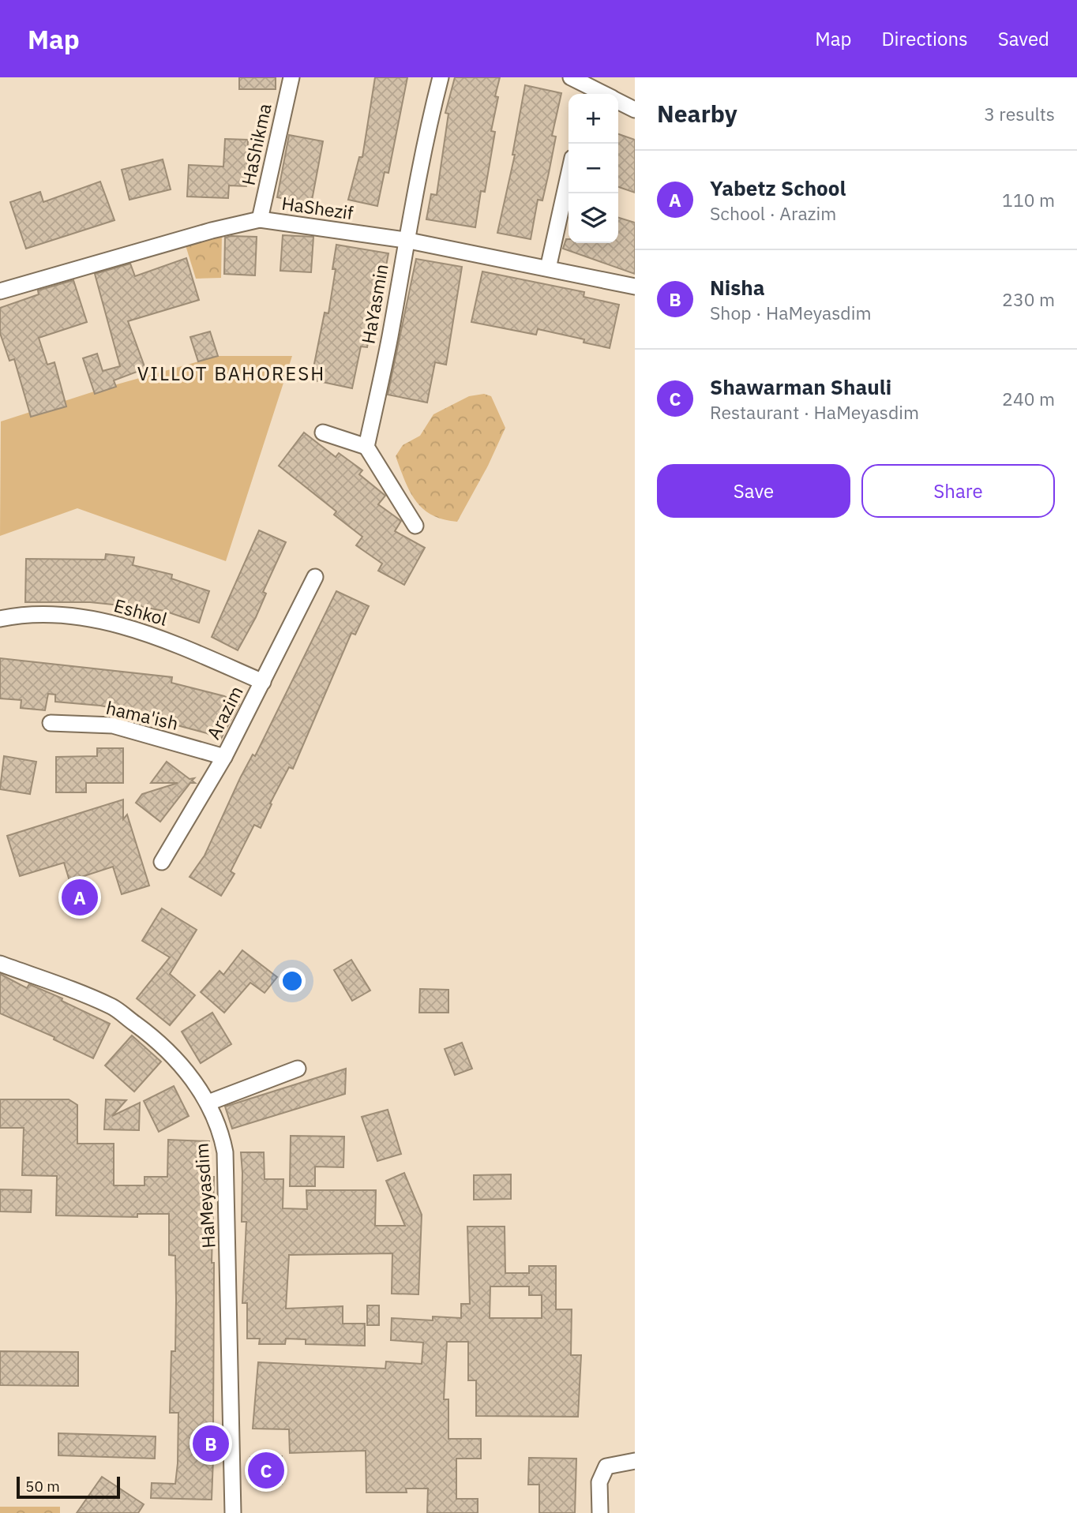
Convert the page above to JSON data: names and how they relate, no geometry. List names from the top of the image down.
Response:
{
  "streets": {
    "street": [
      "HaShikma",
      "HaShezif",
      "HaYasmin",
      "Eshkol",
      "Arazim",
      "hama'ish",
      "HaMeyasdim"
    ]
  },
  "crossings": [
    ["HaShikma", "HaShezif"],
    ["HaShezif", "HaYasmin"],
    ["Eshkol", "Arazim"],
    ["Arazim", "hama'ish"]
  ],
  "districts": ["VILLOT BAHORESH"],
  "scale_bar": "50 m",
  "page": {
    "header": "Map",
    "nav": ["Map", "Directions", "Saved"],
    "heading": ["Nearby", "3 results"],
    "map_buttons": ["+", "−"],
    "list": [
      {
        "mark": "A",
        "name": "Yabetz School",
        "note": "School · Arazim",
        "value": "110 m"
      },
      {
        "mark": "B",
        "name": "Nisha",
        "note": "Shop · HaMeyasdim",
        "value": "230 m"
      },
      {
        "mark": "C",
        "name": "Shawarman Shauli",
        "note": "Restaurant · HaMeyasdim",
        "value": "240 m"
      }
    ],
    "buttons": ["Save", "Share"],
    "pins": ["A", "B", "C"],
    "scale": "50 m"
  }
}
